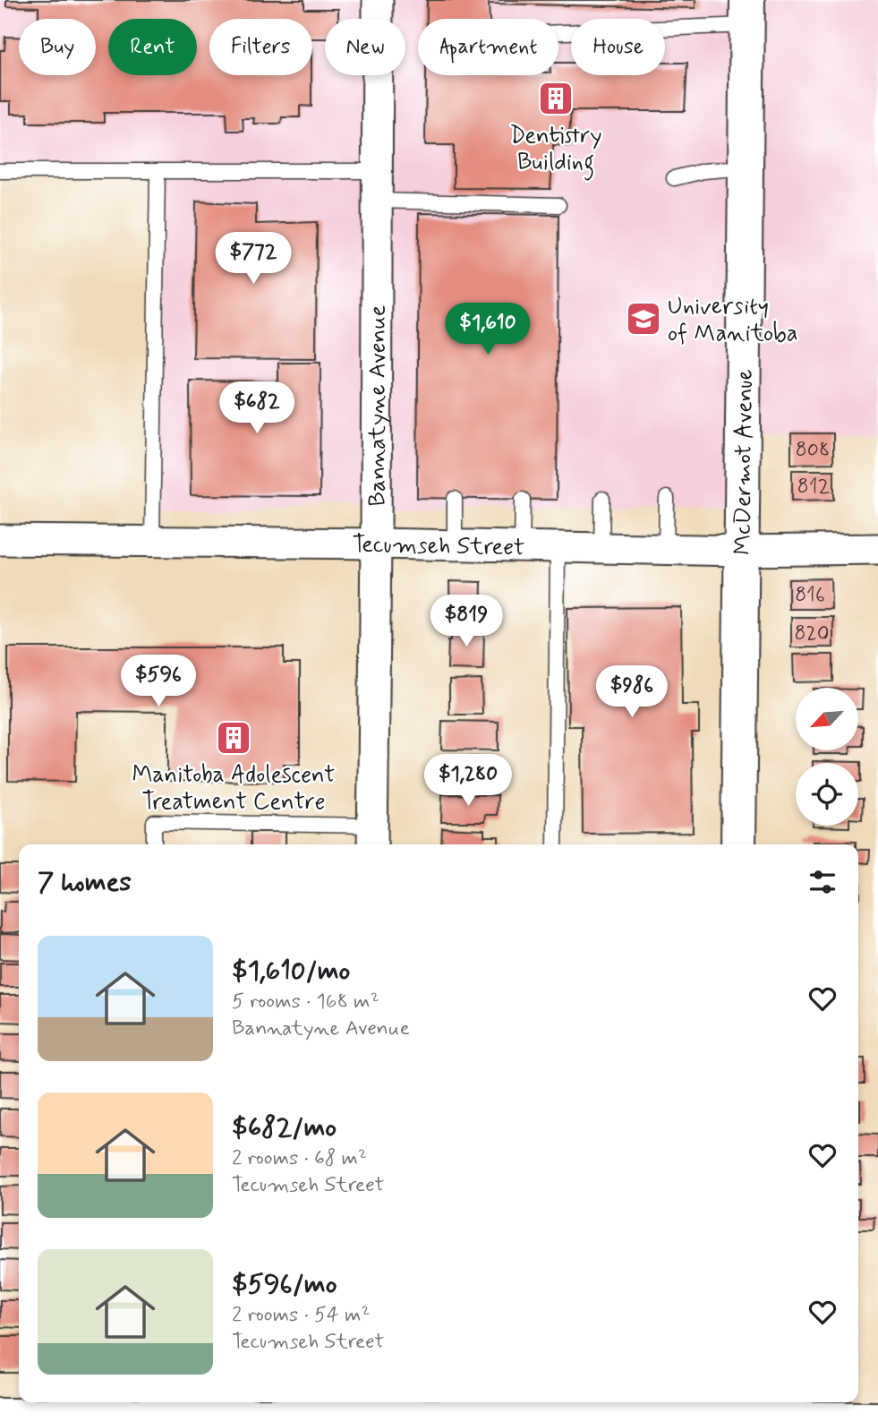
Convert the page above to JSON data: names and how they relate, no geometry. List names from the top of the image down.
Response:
{
  "streets": {
    "main road": ["McDermot Avenue"],
    "street": ["Bannatyne Avenue", "Tecumseh Street"]
  },
  "crossings": [
    ["Bannatyne Avenue", "Tecumseh Street"],
    ["McDermot Avenue", "Tecumseh Street"]
  ],
  "places": {
    "building": ["Dentistry Building", "Manitoba Adolescent Treatment Centre"],
    "school or university": ["University of Manitoba"]
  },
  "house_numbers": [
    "808",
    "812",
    "816",
    "820"
  ],
  "north": "bottom left",
  "page": {
    "chip": [
      "Buy",
      "Rent",
      "Filters",
      "New",
      "Apartment",
      "House"
    ],
    "price": [
      "$772",
      "$1,610",
      "$682",
      "$819",
      "$596",
      "$986",
      "$1,280"
    ],
    "heading": "7 homes",
    "list": [
      {
        "name": "$1,610/mo",
        "note": "5 rooms · 168 m² · Bannatyne Avenue"
      },
      {
        "name": "$682/mo",
        "note": "2 rooms · 68 m² · Tecumseh Street"
      },
      {
        "name": "$596/mo",
        "note": "2 rooms · 54 m² · Tecumseh Street"
      }
    ]
  }
}
